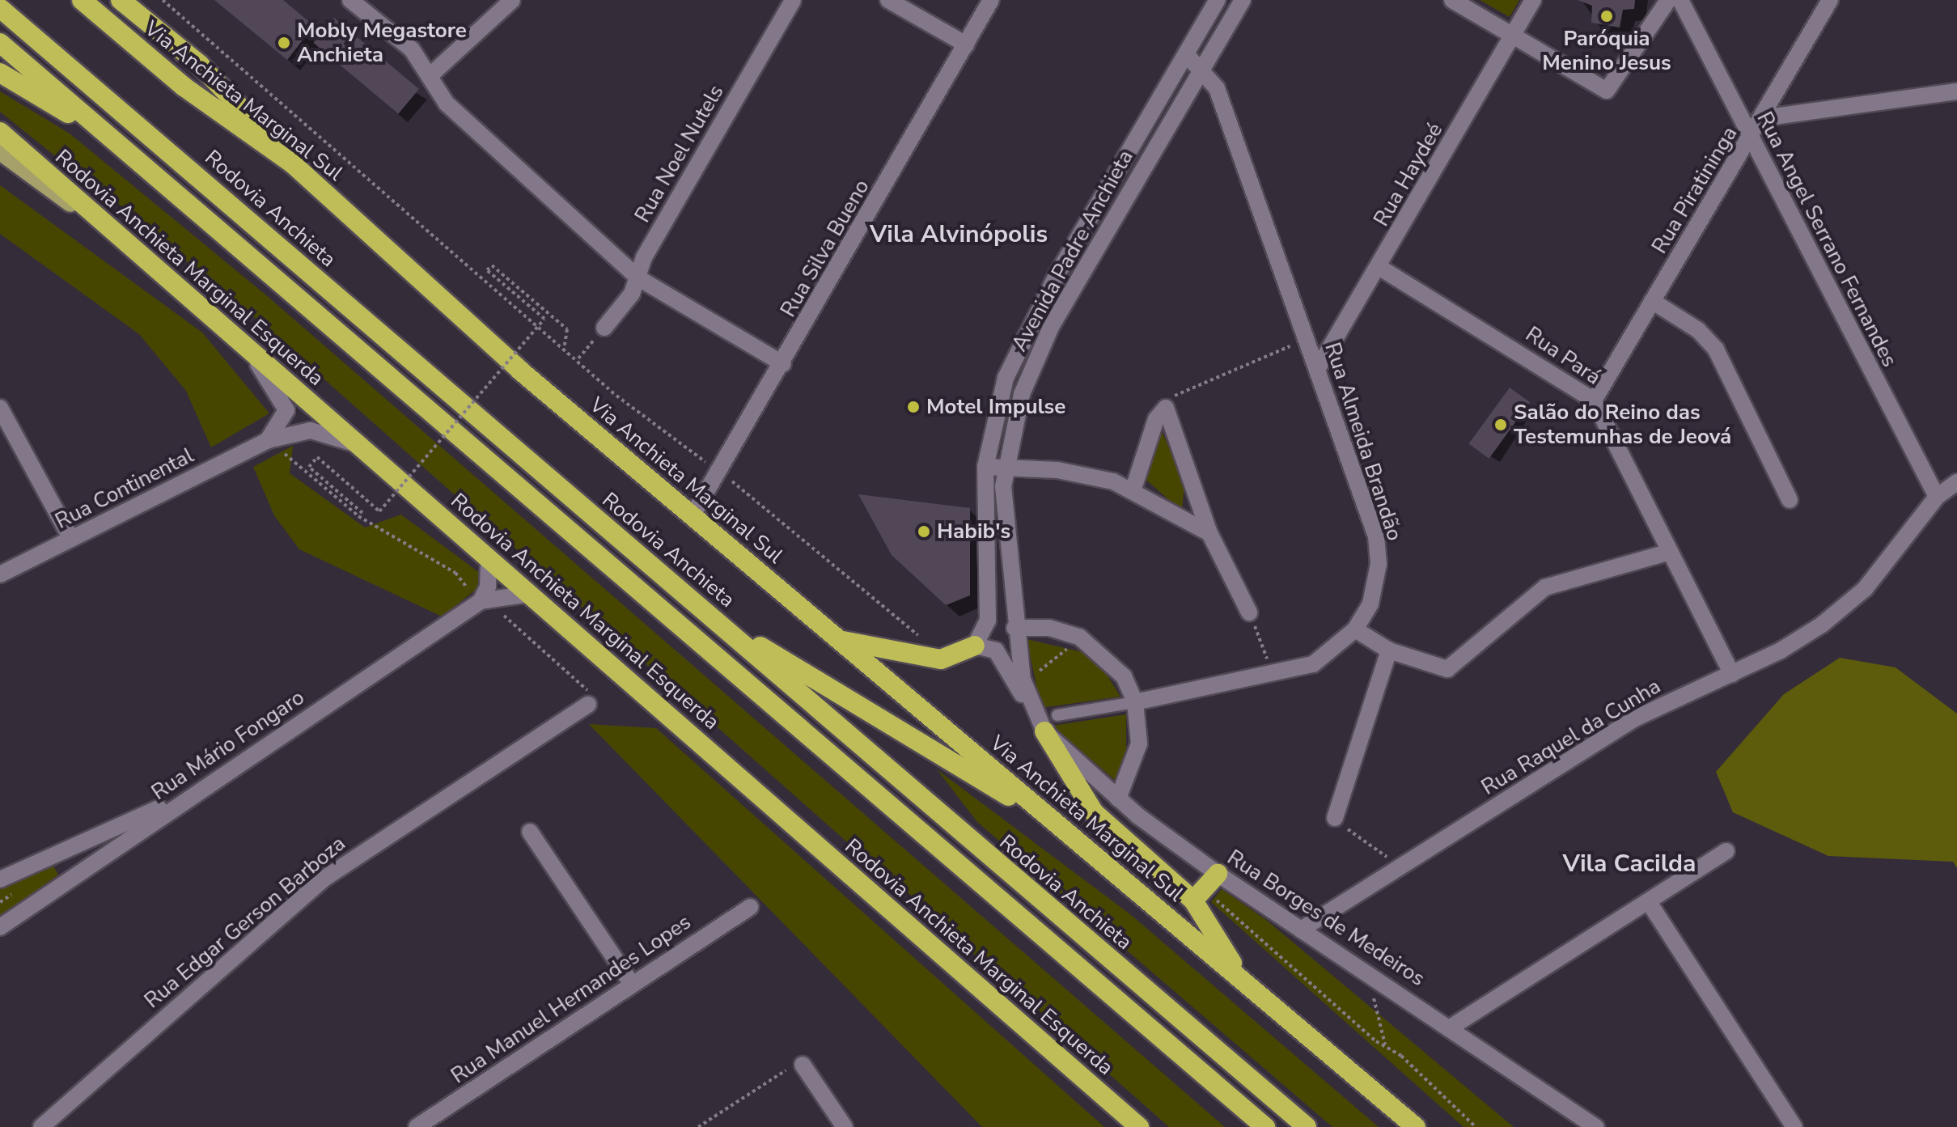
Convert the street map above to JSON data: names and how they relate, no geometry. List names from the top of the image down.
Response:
{
  "streets": {
    "highway": ["Via Anchieta Marginal Sul", "Rodovia Anchieta", "Rodovia Anchieta Marginal Esquerda"],
    "street": [
      "Rua Noel Nutels",
      "Rua Haydeé",
      "Rua Piratininga",
      "Rua Angel Serrano Fernandes",
      "Rua Silva Bueno",
      "Avenida Padre Anchieta",
      "Rua Pará",
      "Rua Almeida Brandão",
      "Rua Continental",
      "Rua Raquel da Cunha",
      "Rua Mário Fongaro",
      "Rua Borges de Medeiros",
      "Rua Edgar Gerson Barboza",
      "Rua Manuel Hernandes Lopes"
    ]
  },
  "crossings": [
    ["Via Anchieta Marginal Sul", "Rua Silva Bueno"],
    ["Rua Haydeé", "Rua Pará"],
    ["Rua Haydeé", "Rua Almeida Brandão"],
    ["Rua Piratininga", "Rua Angel Serrano Fernandes"],
    ["Rua Piratininga", "Rua Pará"],
    ["Rua Angel Serrano Fernandes", "Rua Raquel da Cunha"],
    ["Avenida Padre Anchieta", "Rua Almeida Brandão"],
    ["Avenida Padre Anchieta", "Rua Borges de Medeiros"],
    ["Rodovia Anchieta Marginal Esquerda", "Rua Continental"],
    ["Rua Pará", "Rua Raquel da Cunha"],
    ["Rua Raquel da Cunha", "Rua Borges de Medeiros"]
  ],
  "districts": ["Vila Alvinópolis", "Vila Cacilda"],
  "places": [
    "Paróquia Menino Jesus",
    "Mobly Megastore Anchieta",
    "Motel Impulse",
    "Salão do Reino das Testemunhas de Jeová",
    "Habib's"
  ]
}
